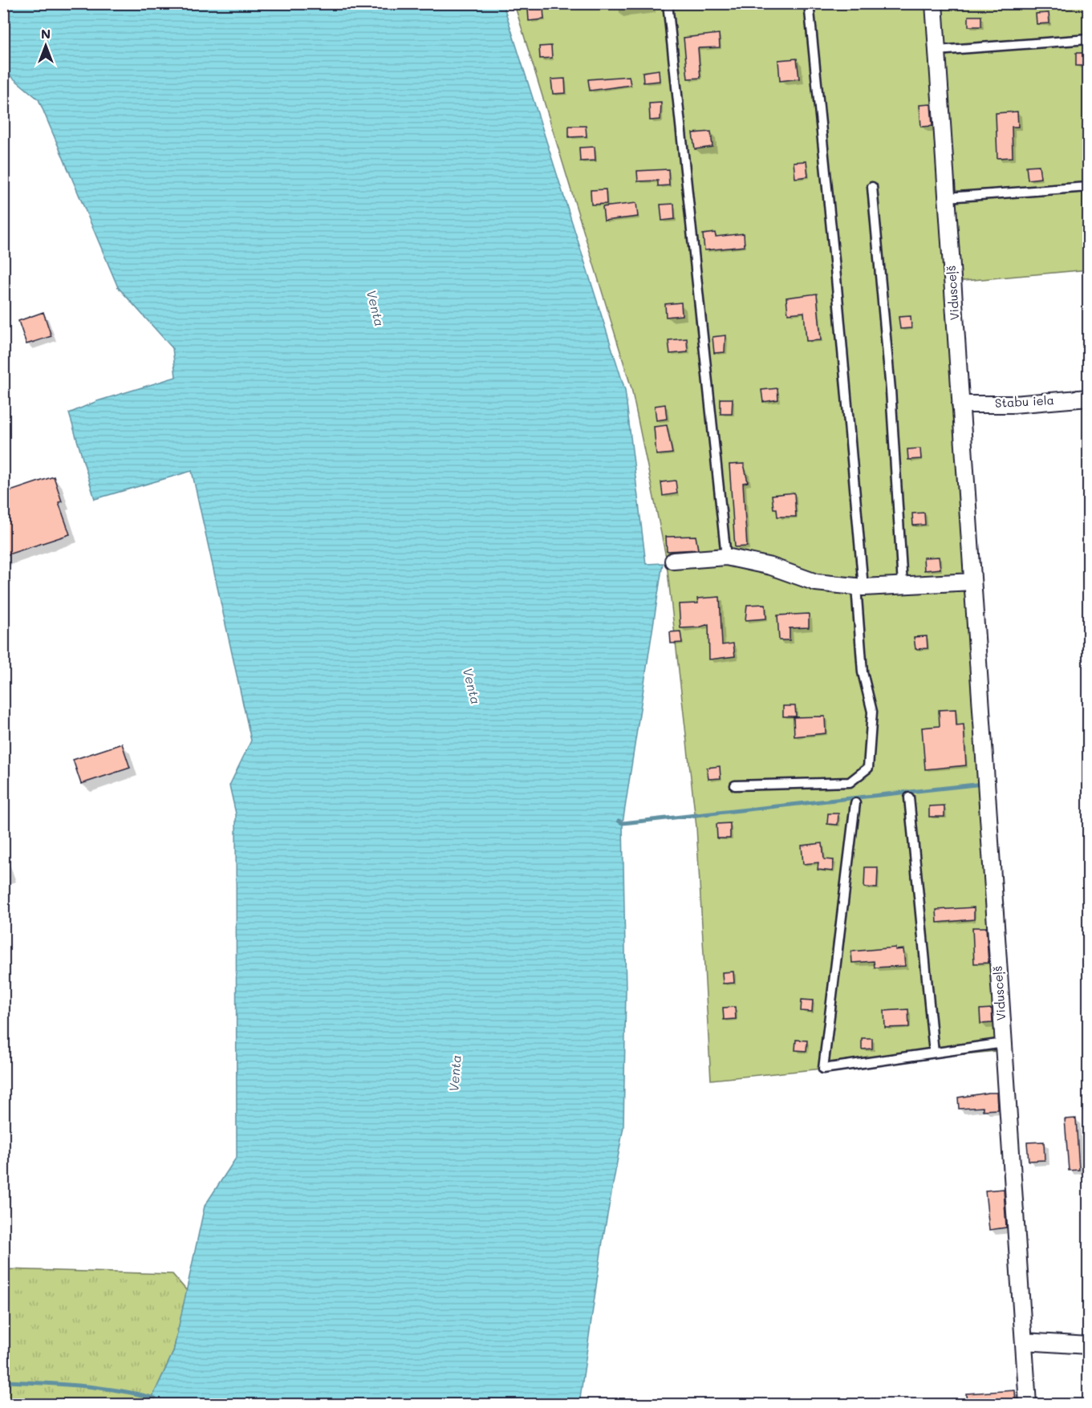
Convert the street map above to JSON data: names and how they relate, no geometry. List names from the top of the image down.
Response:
{
  "streets": {
    "street": ["Vidusceļš", "Stabu iela"]
  },
  "crossings": [
    ["Vidusceļš", "Stabu iela"]
  ],
  "water": ["Venta"],
  "north": "top"
}
